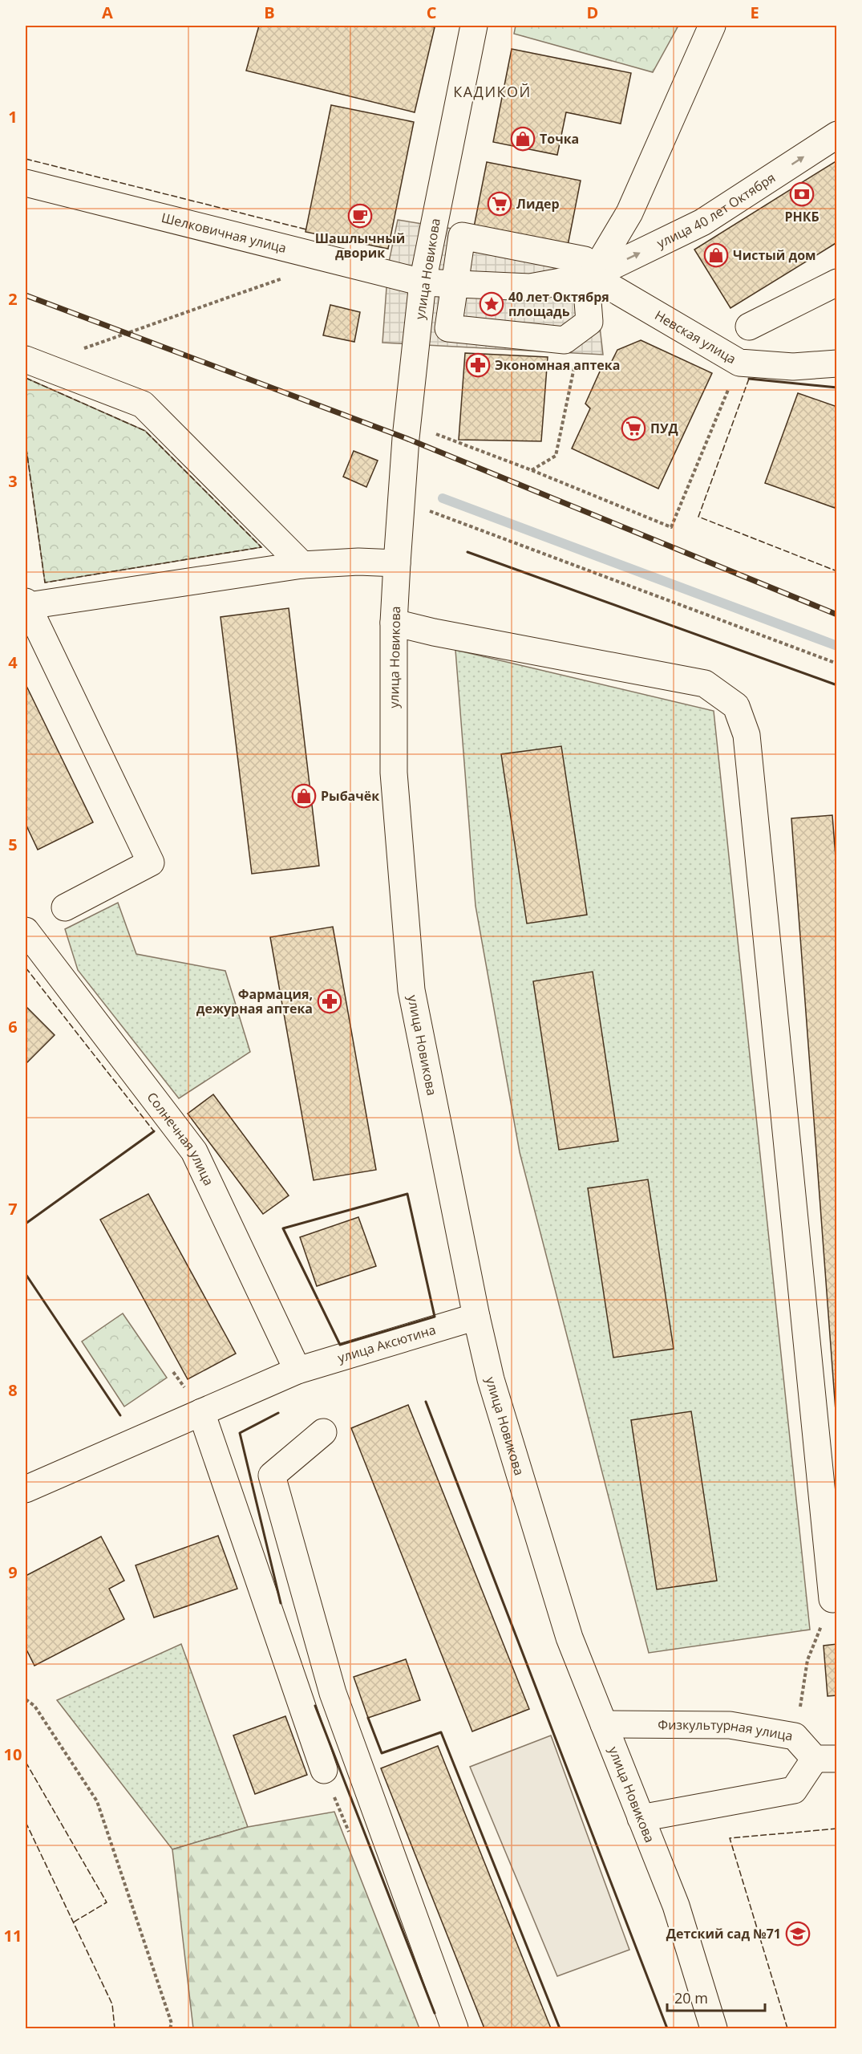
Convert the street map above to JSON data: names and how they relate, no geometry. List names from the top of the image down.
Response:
{
  "streets": {
    "street": [
      "улица 40 лет Октября",
      "Шелковичная улица",
      "улица Новикова",
      "Невская улица",
      "Солнечная улица",
      "улица Аксютина",
      "Физкультурная улица"
    ]
  },
  "crossings": [
    ["улица 40 лет Октября", "Невская улица"],
    ["Шелковичная улица", "улица Новикова"],
    ["улица Новикова", "улица Аксютина"],
    ["улица Новикова", "Физкультурная улица"],
    ["Солнечная улица", "улица Аксютина"]
  ],
  "districts": ["КАДИКОЙ"],
  "places": {
    "shop": ["Точка", "Чистый дом", "Рыбачёк"],
    "bank": ["РНКБ"],
    "supermarket": ["Лидер", "ПУД"],
    "cafe": ["Шашлычный дворик"],
    "place": ["40 лет Октября площадь"],
    "pharmacy": ["Экономная аптека", "Фармация, дежурная аптека"],
    "school or university": ["Детский сад №71"]
  },
  "scale_bar": "20 m",
  "grid": {
    "columns": [
      "A",
      "B",
      "C",
      "D",
      "E"
    ],
    "rows": [
      "1",
      "2",
      "3",
      "4",
      "5",
      "6",
      "7",
      "8",
      "9",
      "10",
      "11"
    ]
  }
}
